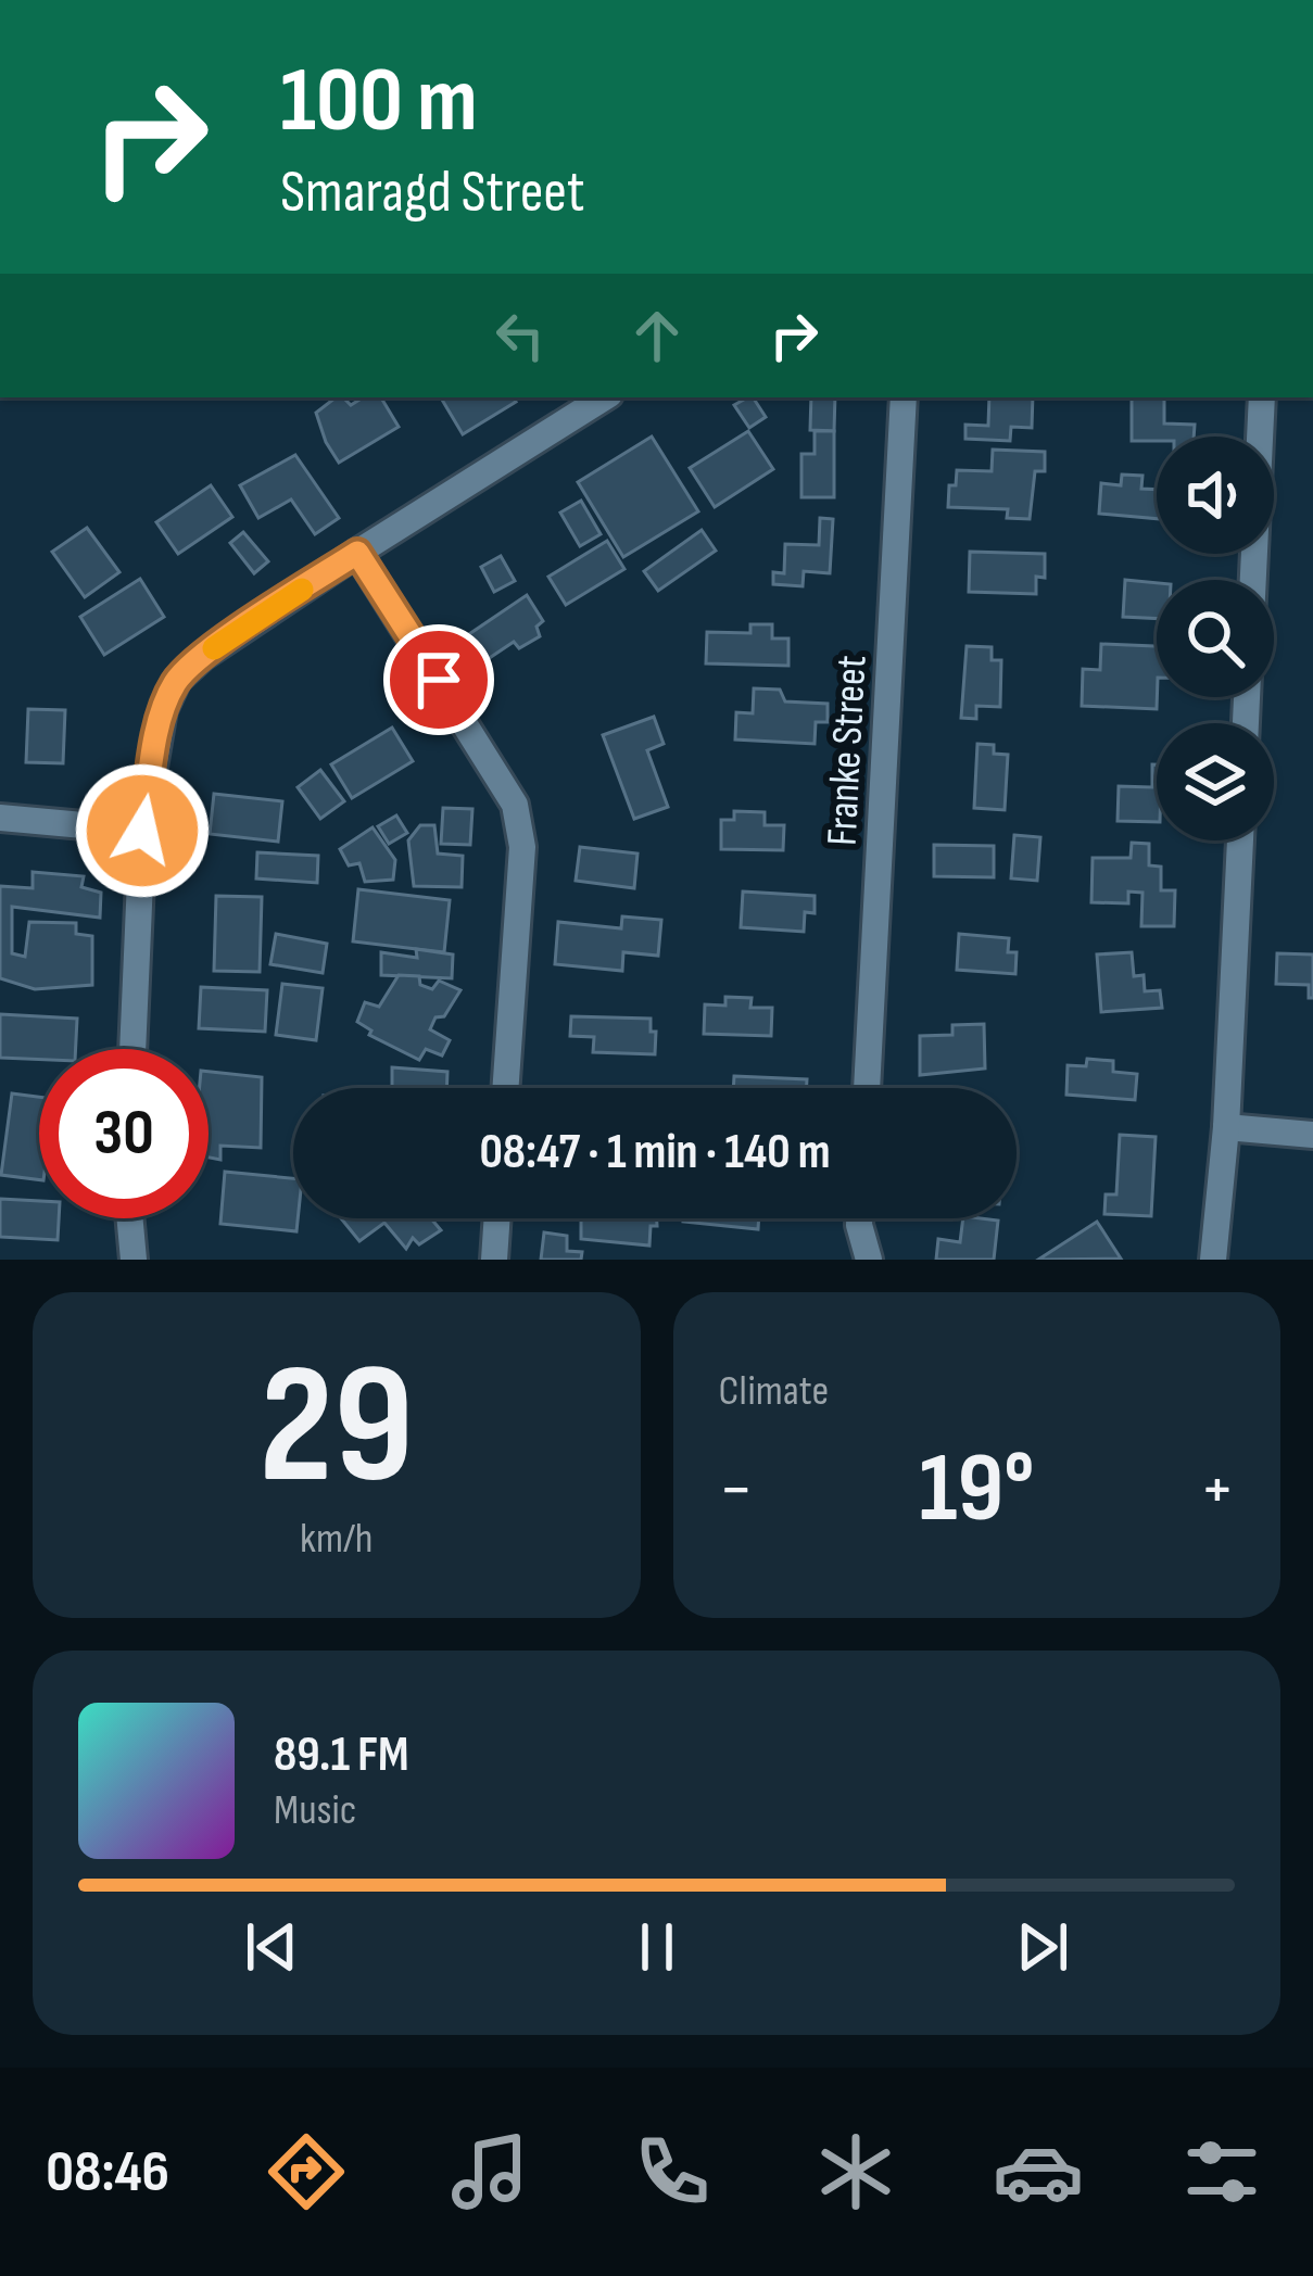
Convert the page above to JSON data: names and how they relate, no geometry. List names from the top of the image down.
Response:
{
  "streets": {
    "street": ["Franke Street"]
  },
  "page": {
    "turn": ["100 m", "Smaragd Street"],
    "limit": "30",
    "trip": "08:47 · 1 min · 140 m",
    "tile": [
      ["29", "km/h"],
      "Climate"
    ],
    "heat": ["−", "19°", "+"],
    "song": ["89.1 FM", "Music"],
    "tabs": "08:46"
  }
}
